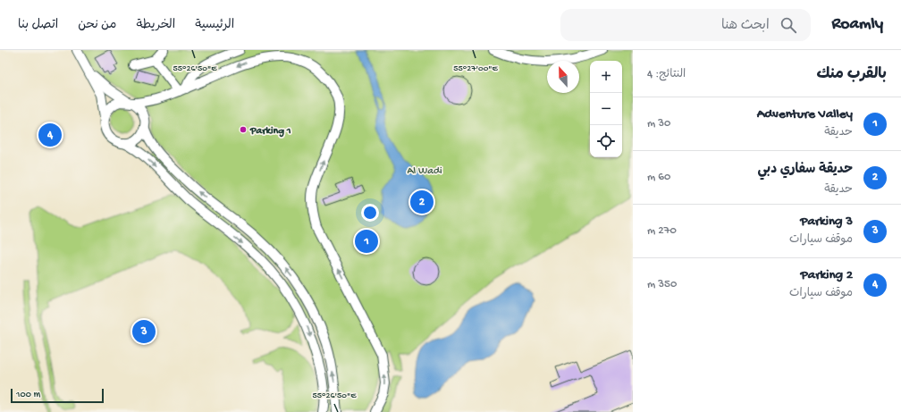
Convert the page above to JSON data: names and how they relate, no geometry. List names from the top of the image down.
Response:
{
  "parks": ["Al Wadi"],
  "places": ["Parking 1"],
  "scale_bar": "100 m",
  "north": "top",
  "page": {
    "header": "Roamly",
    "search": "ابحث هنا",
    "nav": [
      "الرئيسية",
      "الخريطة",
      "من نحن",
      "اتصل بنا"
    ],
    "heading": ["بالقرب منك", "النتائج: 4"],
    "map_buttons": ["+", "−"],
    "list": [
      {
        "mark": "1",
        "name": "Adventure Valley",
        "note": "حديقة",
        "value": "30 m"
      },
      {
        "mark": "2",
        "name": "حديقة سفاري دبي",
        "note": "حديقة",
        "value": "60 m"
      },
      {
        "mark": "3",
        "name": "Parking 3",
        "note": "موقف سيارات",
        "value": "270 m"
      },
      {
        "mark": "4",
        "name": "Parking 2",
        "note": "موقف سيارات",
        "value": "350 m"
      }
    ],
    "pins": [
      "4",
      "2",
      "1",
      "3"
    ],
    "scale": "100 m"
  },
  "coordinates": ["55°26'50\"E", "55°27'00\"E"]
}
